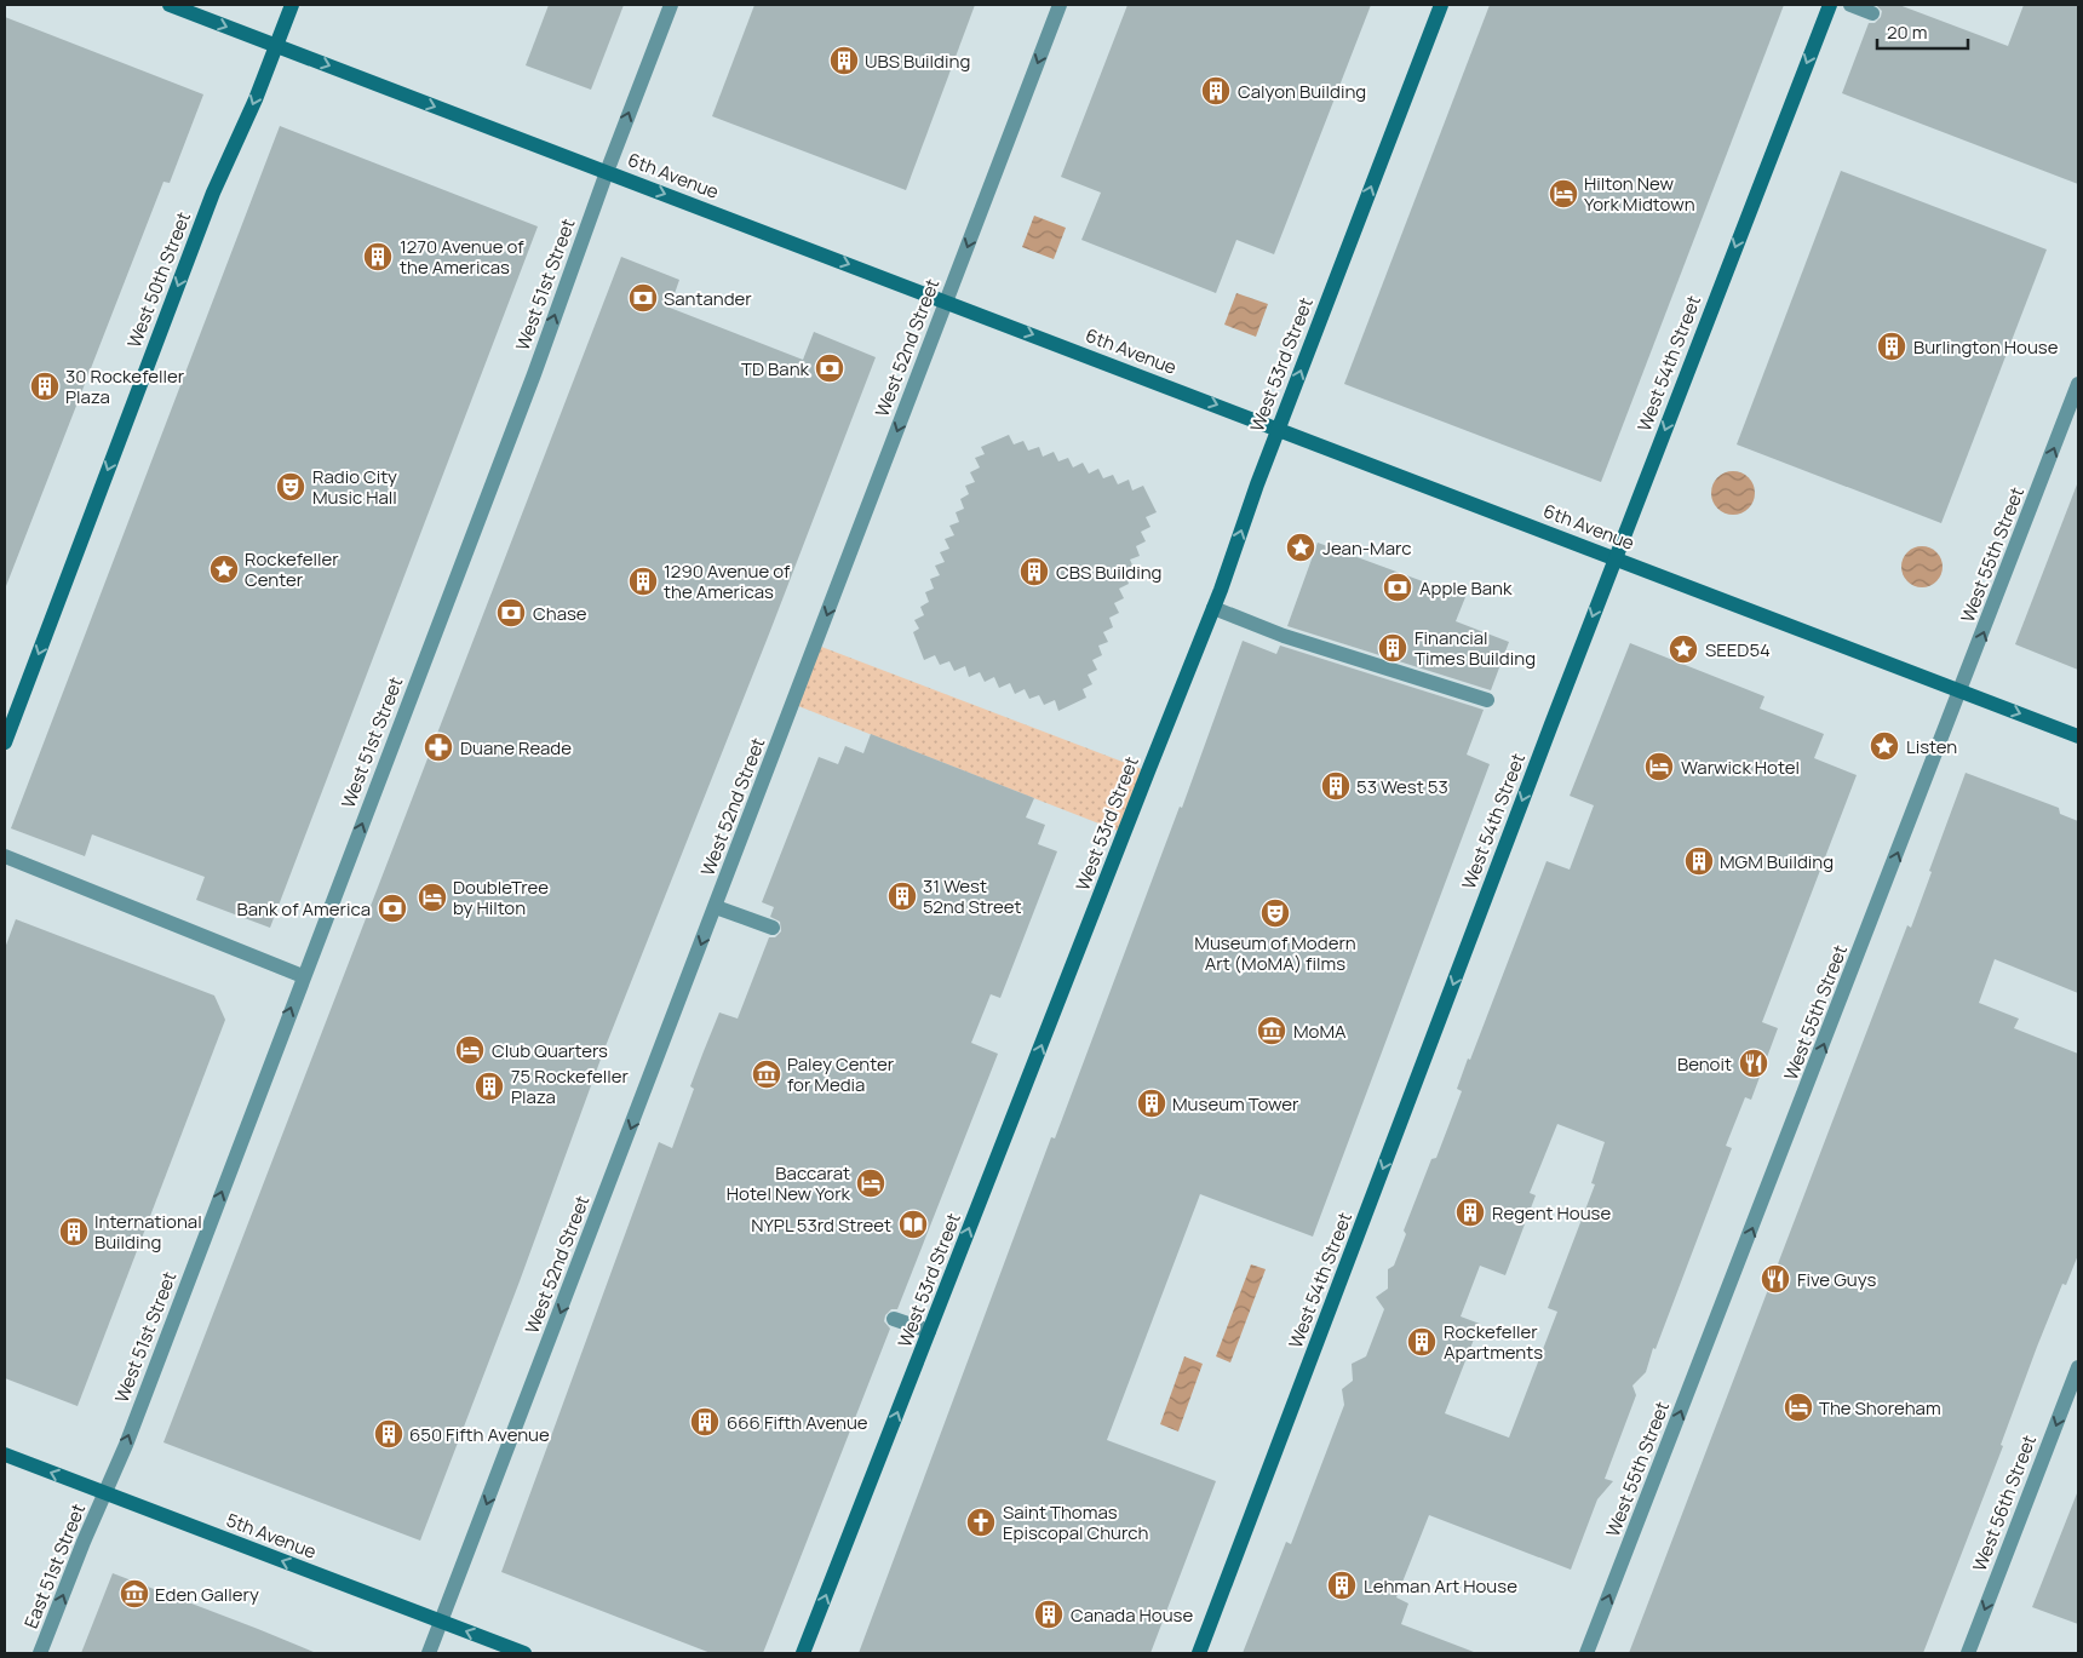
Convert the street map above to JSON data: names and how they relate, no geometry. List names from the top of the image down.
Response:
{
  "streets": {
    "main road": [
      "6th Avenue",
      "West 50th Street",
      "West 54th Street",
      "West 53rd Street",
      "5th Avenue"
    ],
    "street": [
      "West 51st Street",
      "West 52nd Street",
      "West 55th Street",
      "West 56th Street",
      "East 51st Street"
    ]
  },
  "crossings": [
    ["6th Avenue", "West 50th Street"],
    ["6th Avenue", "West 51st Street"],
    ["6th Avenue", "West 52nd Street"],
    ["6th Avenue", "West 54th Street"],
    ["6th Avenue", "West 53rd Street"],
    ["6th Avenue", "West 55th Street"],
    ["West 51st Street", "5th Avenue"],
    ["West 51st Street", "East 51st Street"],
    ["West 52nd Street", "5th Avenue"],
    ["5th Avenue", "East 51st Street"]
  ],
  "one_way": [
    "6th Avenue",
    "West 50th Street",
    "West 51st Street",
    "West 52nd Street",
    "West 54th Street",
    "West 53rd Street",
    "West 55th Street",
    "West 56th Street",
    "5th Avenue",
    "East 51st Street"
  ],
  "places": {
    "building": [
      "UBS Building",
      "Calyon Building",
      "1270 Avenue of the Americas",
      "Burlington House",
      "30 Rockefeller Plaza",
      "CBS Building",
      "1290 Avenue of the Americas",
      "Financial Times Building",
      "53 West 53",
      "MGM Building",
      "31 West 52nd Street",
      "75 Rockefeller Plaza",
      "Museum Tower",
      "Regent House",
      "International Building",
      "Rockefeller Apartments",
      "666 Fifth Avenue",
      "650 Fifth Avenue",
      "Lehman Art House",
      "Canada House"
    ],
    "hotel": [
      "Hilton New York Midtown",
      "Warwick Hotel",
      "DoubleTree by Hilton",
      "Club Quarters",
      "Baccarat Hotel New York",
      "The Shoreham"
    ],
    "bank": [
      "Santander",
      "TD Bank",
      "Apple Bank",
      "Chase",
      "Bank of America"
    ],
    "theatre": ["Radio City Music Hall", "Museum of Modern Art (MoMA) films"],
    "place": [
      "Jean-Marc",
      "Rockefeller Center",
      "SEED54",
      "Listen"
    ],
    "pharmacy": ["Duane Reade"],
    "museum": ["MoMA", "Paley Center for Media", "Eden Gallery"],
    "restaurant": ["Benoit", "Five Guys"],
    "library": ["NYPL 53rd Street"],
    "church": ["Saint Thomas Episcopal Church"]
  },
  "scale_bar": "20 m"
}
